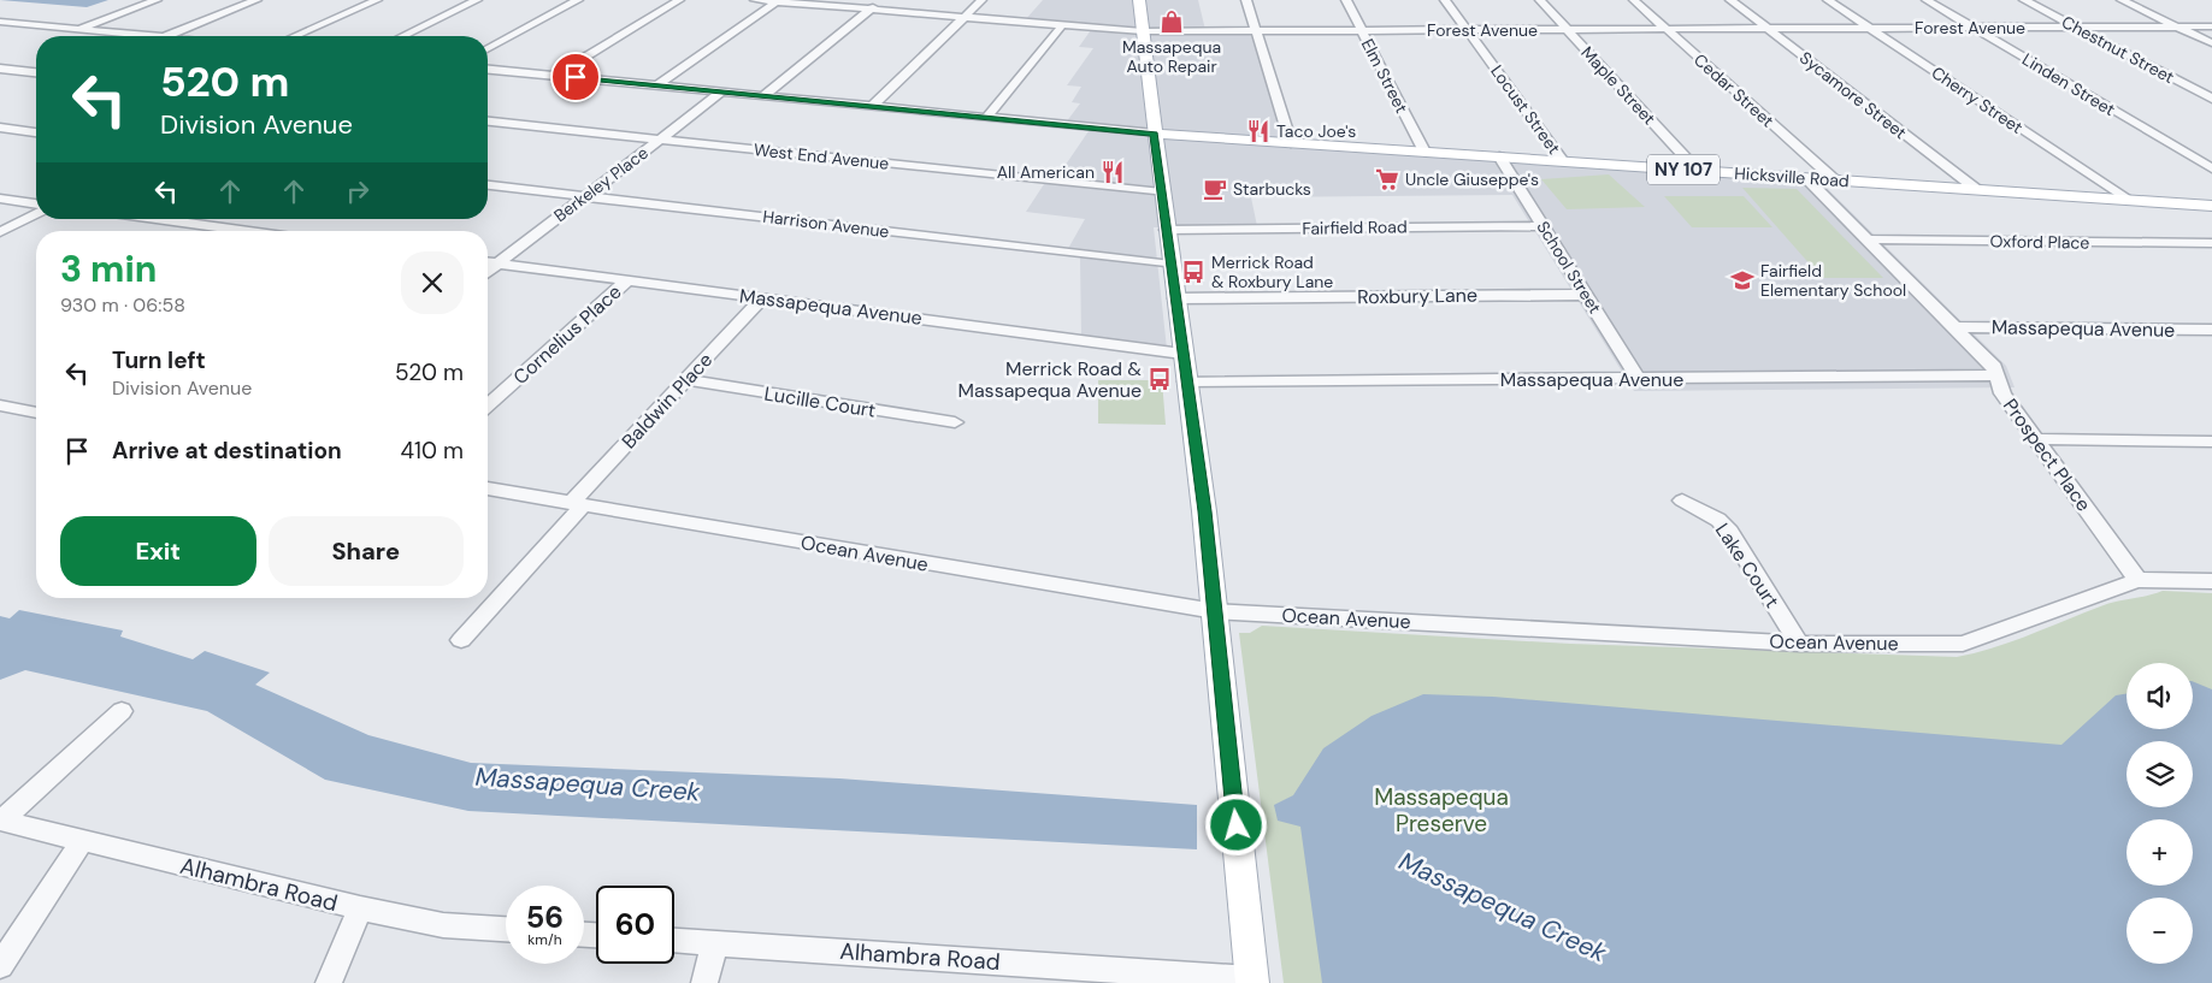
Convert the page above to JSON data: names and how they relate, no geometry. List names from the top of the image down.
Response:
{
  "streets": {
    "main road": ["NY 107", "Hicksville Road"],
    "street": [
      "Forest Avenue",
      "Chestnut Street",
      "Elm Street",
      "Linden Street",
      "Maple Street",
      "Cedar Street",
      "Sycamore Street",
      "Cherry Street",
      "Locust Street",
      "West End Avenue",
      "Berkeley Place",
      "Harrison Avenue",
      "Fairfield Road",
      "Oxford Place",
      "School Street",
      "Roxbury Lane",
      "Massapequa Avenue",
      "Cornelius Place",
      "Baldwin Place",
      "Lucille Court",
      "Prospect Place",
      "Ocean Avenue",
      "Lake Court",
      "Alhambra Road"
    ]
  },
  "crossings": [
    ["Forest Avenue", "Chestnut Street"],
    ["Forest Avenue", "Elm Street"],
    ["Forest Avenue", "Linden Street"],
    ["Forest Avenue", "Maple Street"],
    ["Forest Avenue", "Cedar Street"],
    ["Forest Avenue", "Sycamore Street"],
    ["Forest Avenue", "Cherry Street"],
    ["Forest Avenue", "Locust Street"],
    ["Elm Street", "Hicksville Road"],
    ["Maple Street", "Hicksville Road"],
    ["Cedar Street", "Hicksville Road"],
    ["Sycamore Street", "Hicksville Road"],
    ["Cherry Street", "Hicksville Road"],
    ["Locust Street", "Hicksville Road"],
    ["West End Avenue", "Berkeley Place"],
    ["Hicksville Road", "School Street"],
    ["Hicksville Road", "Prospect Place"],
    ["Berkeley Place", "Harrison Avenue"],
    ["Berkeley Place", "Massapequa Avenue"],
    ["Fairfield Road", "School Street"],
    ["Oxford Place", "Prospect Place"],
    ["School Street", "Roxbury Lane"],
    ["School Street", "Massapequa Avenue"],
    ["Massapequa Avenue", "Cornelius Place"],
    ["Massapequa Avenue", "Baldwin Place"],
    ["Massapequa Avenue", "Prospect Place"],
    ["Baldwin Place", "Lucille Court"],
    ["Baldwin Place", "Ocean Avenue"],
    ["Prospect Place", "Ocean Avenue"],
    ["Ocean Avenue", "Lake Court"]
  ],
  "water": ["Massapequa Creek"],
  "parks": ["Massapequa Preserve"],
  "places": {
    "shop": ["Massapequa Auto Repair"],
    "restaurant": ["Taco Joe's", "All American"],
    "supermarket": ["Uncle Giuseppe's"],
    "cafe": ["Starbucks"],
    "bus stop": ["Merrick Road & Roxbury Lane", "Merrick Road & Massapequa Avenue"],
    "school or university": ["Fairfield Elementary School"]
  },
  "page": {
    "turn": ["520 m", "Division Avenue"],
    "heading": ["3 min", "930 m · 06:58"],
    "list": [
      {
        "name": "Turn left",
        "note": "Division Avenue",
        "value": "520 m"
      },
      {
        "name": "Arrive at destination",
        "value": "410 m"
      }
    ],
    "buttons": ["Exit", "Share"],
    "map_buttons": ["+", "−"],
    "speed": "56 km/h",
    "limit": "60"
  }
}
